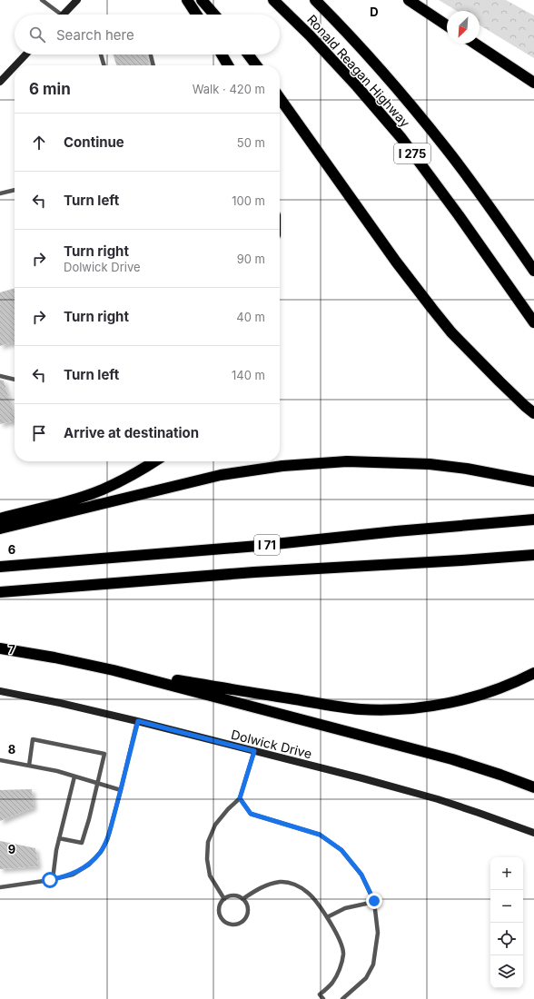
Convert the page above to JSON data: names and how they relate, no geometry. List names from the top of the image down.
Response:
{
  "streets": {
    "highway": ["Ronald Reagan Highway", "I 275", "I 71"],
    "main road": ["Dolwick Drive"]
  },
  "north": "bottom left",
  "page": {
    "search": "Search here",
    "heading": ["6 min", "Walk · 420 m"],
    "list": [
      ["Continue", "50 m"],
      ["Turn left", "100 m"],
      ["Turn right", "Dolwick Drive", "90 m"],
      ["Turn right", "40 m"],
      ["Turn left", "140 m"],
      "Arrive at destination"
    ],
    "map_buttons": ["+", "−"]
  },
  "grid": {
    "columns": ["D"],
    "rows": [
      "6",
      "7",
      "8",
      "9"
    ]
  }
}
